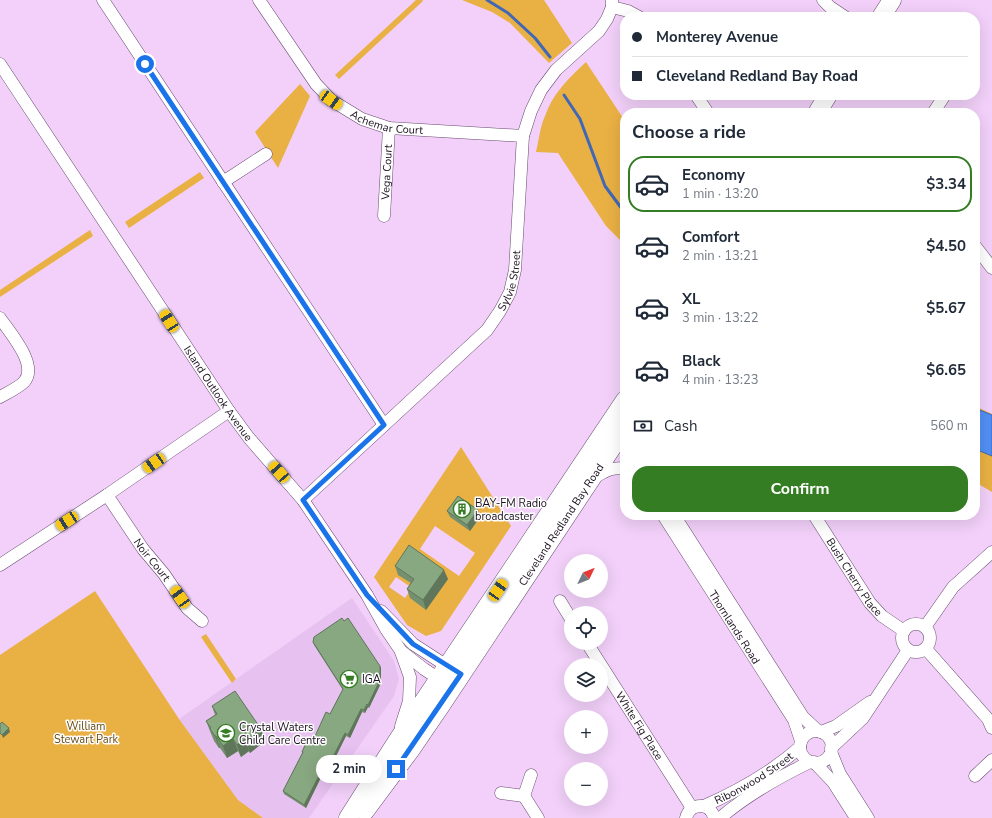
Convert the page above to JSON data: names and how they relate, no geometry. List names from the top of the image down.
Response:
{
  "streets": {
    "highway": ["Cleveland Redland Bay Road"],
    "street": [
      "Achemar Court",
      "Vega Court",
      "Sylvie Street",
      "Island Outlook Avenue",
      "Noir Court",
      "Bush Cherry Place",
      "Thornlands Road",
      "White Fig Place",
      "Ribonwood Street"
    ]
  },
  "crossings": [
    ["Achemar Court", "Vega Court"],
    ["Achemar Court", "Sylvie Street"],
    ["Sylvie Street", "Island Outlook Avenue"],
    ["Island Outlook Avenue", "Cleveland Redland Bay Road"],
    ["Thornlands Road", "Ribonwood Street"],
    ["White Fig Place", "Ribonwood Street"]
  ],
  "parks": ["William Stewart Park"],
  "places": {
    "building": ["BAY-FM Radio broadcaster"],
    "supermarket": ["IGA"],
    "school or university": ["Crystal Waters Child Care Centre"]
  },
  "north": "top right",
  "page": {
    "banner": ["Monterey Avenue", "Cleveland Redland Bay Road"],
    "heading": "Choose a ride",
    "list": [
      {
        "name": "Economy",
        "note": "1 min · 13:20",
        "value": "$3.34"
      },
      {
        "name": "Comfort",
        "note": "2 min · 13:21",
        "value": "$4.50"
      },
      {
        "name": "XL",
        "note": "3 min · 13:22",
        "value": "$5.67"
      },
      {
        "name": "Black",
        "note": "4 min · 13:23",
        "value": "$6.65"
      }
    ],
    "pay": ["Cash", "560 m"],
    "buttons": "Confirm",
    "map_buttons": ["+", "−"],
    "bubble": "2 min"
  }
}
